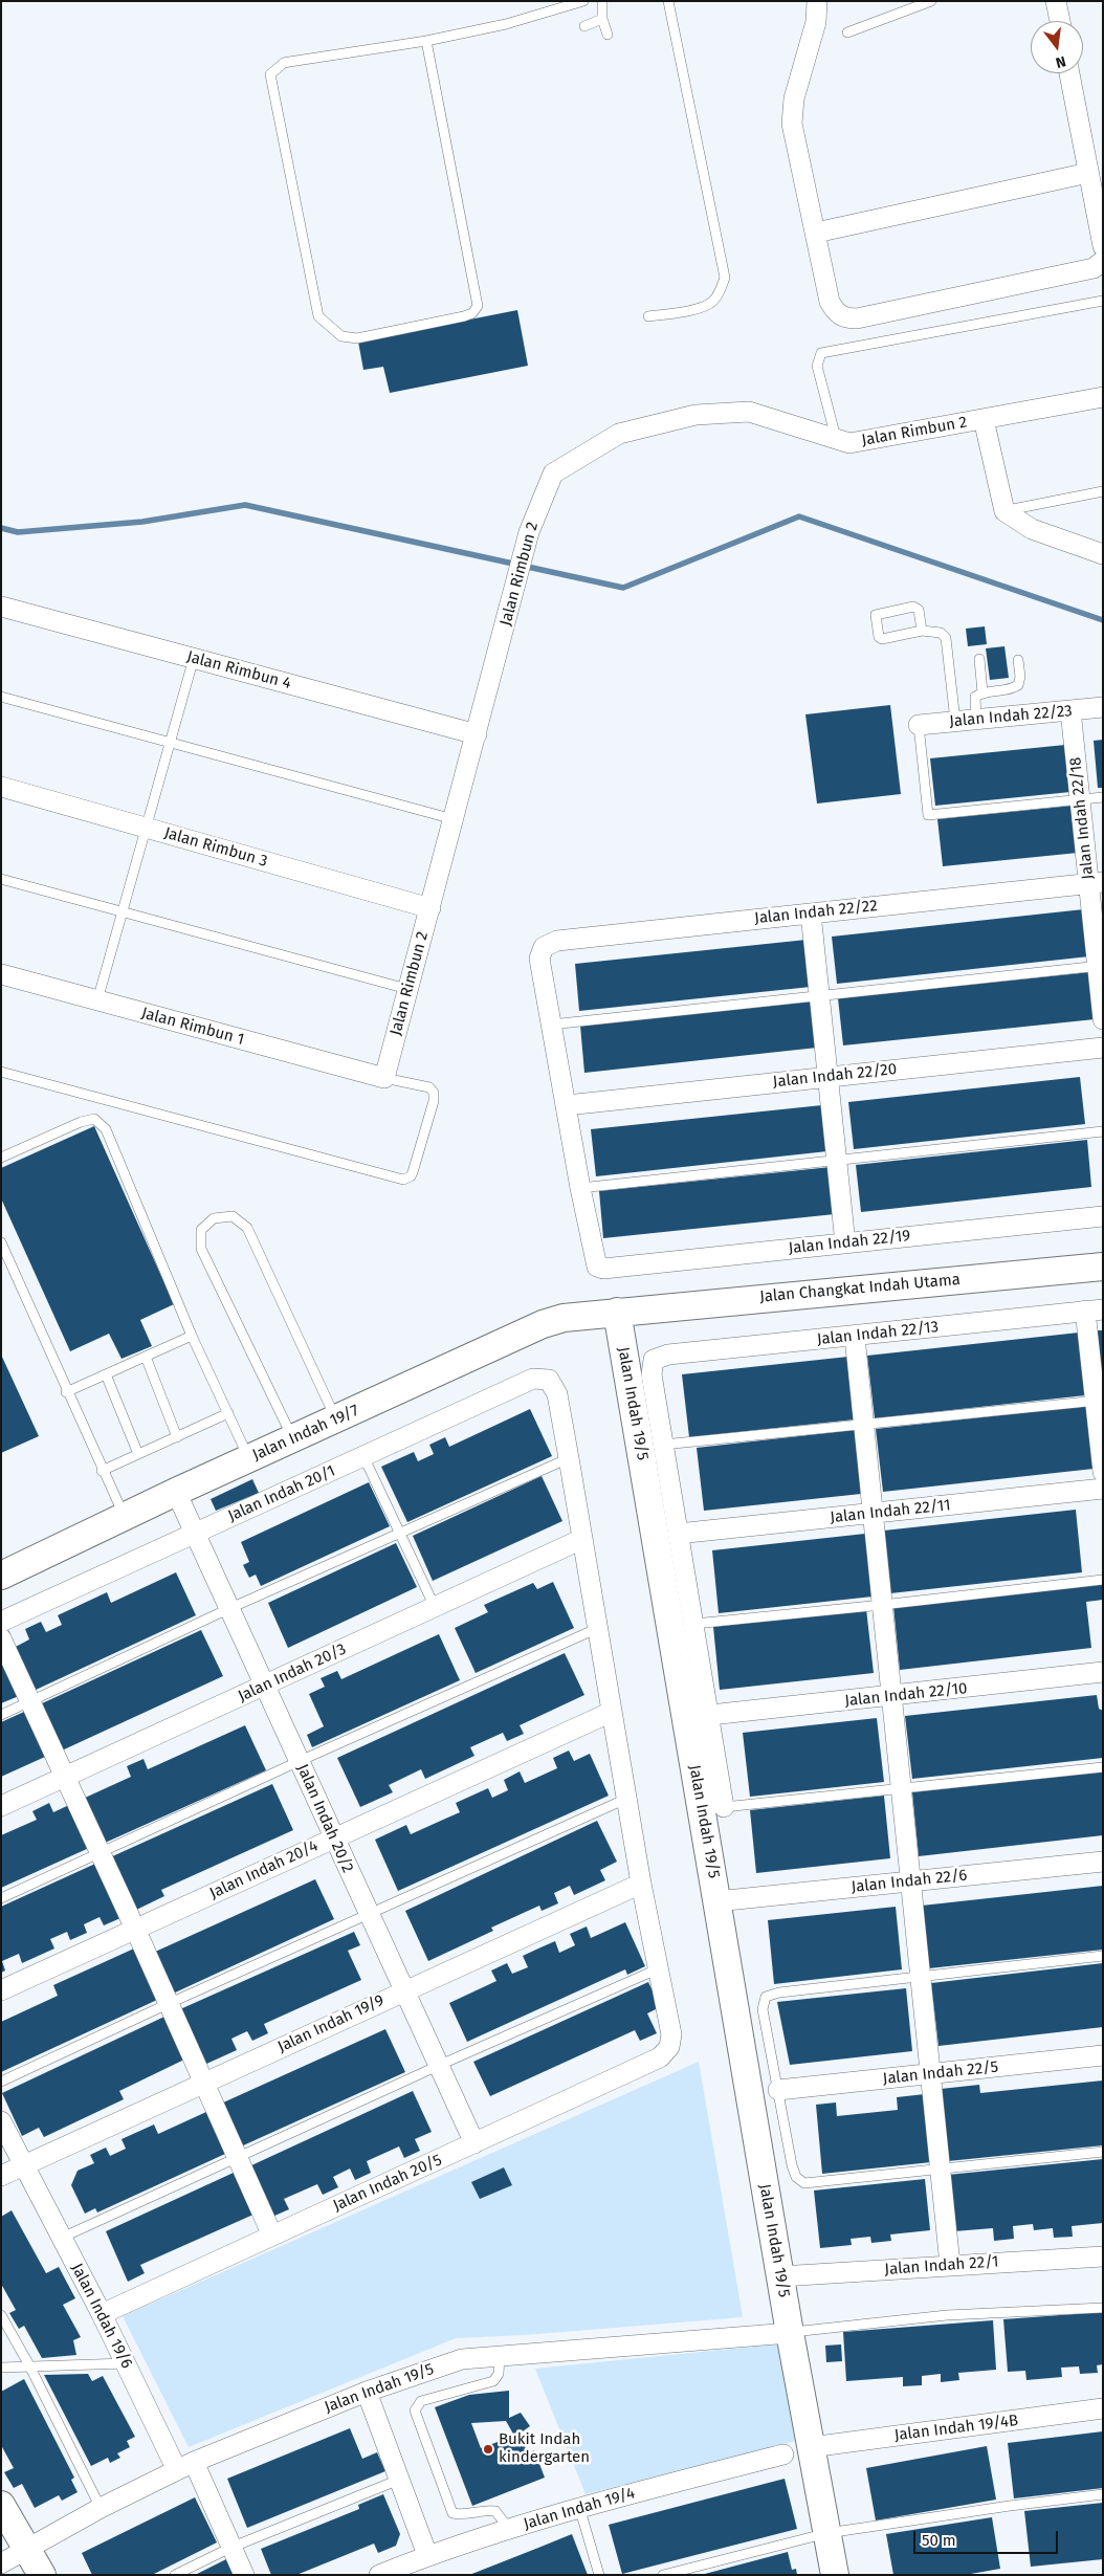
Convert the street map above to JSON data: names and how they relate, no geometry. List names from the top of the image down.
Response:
{
  "streets": {
    "street": [
      "Jalan Rimbun 2",
      "Jalan Rimbun 4",
      "Jalan Indah 22/23",
      "Jalan Indah 22/18",
      "Jalan Rimbun 3",
      "Jalan Indah 22/22",
      "Jalan Rimbun 1",
      "Jalan Indah 22/20",
      "Jalan Indah 22/19",
      "Jalan Changkat Indah Utama",
      "Jalan Indah 22/13",
      "Jalan Indah 19/5",
      "Jalan Indah 19/7",
      "Jalan Indah 20/1",
      "Jalan Indah 22/11",
      "Jalan Indah 20/3",
      "Jalan Indah 22/10",
      "Jalan Indah 20/2",
      "Jalan Indah 20/4",
      "Jalan Indah 22/6",
      "Jalan Indah 19/9",
      "Jalan Indah 22/5",
      "Jalan Indah 20/5",
      "Jalan Indah 22/1",
      "Jalan Indah 19/6",
      "Jalan Indah 19/4B",
      "Jalan Indah 19/4"
    ]
  },
  "crossings": [
    ["Jalan Rimbun 2", "Jalan Rimbun 4"],
    ["Jalan Rimbun 2", "Jalan Rimbun 3"],
    ["Jalan Rimbun 2", "Jalan Rimbun 1"],
    ["Jalan Indah 22/23", "Jalan Indah 22/18"],
    ["Jalan Indah 22/18", "Jalan Indah 22/22"],
    ["Jalan Changkat Indah Utama", "Jalan Indah 19/5"],
    ["Jalan Changkat Indah Utama", "Jalan Indah 19/7"],
    ["Jalan Indah 19/5", "Jalan Indah 19/7"],
    ["Jalan Indah 19/5", "Jalan Indah 22/6"],
    ["Jalan Indah 19/5", "Jalan Indah 22/1"],
    ["Jalan Indah 19/5", "Jalan Indah 19/6"],
    ["Jalan Indah 19/5", "Jalan Indah 19/4B"],
    ["Jalan Indah 19/7", "Jalan Indah 20/2"],
    ["Jalan Indah 20/1", "Jalan Indah 20/2"],
    ["Jalan Indah 20/3", "Jalan Indah 20/2"],
    ["Jalan Indah 20/2", "Jalan Indah 20/4"],
    ["Jalan Indah 20/2", "Jalan Indah 19/9"],
    ["Jalan Indah 20/2", "Jalan Indah 20/5"],
    ["Jalan Indah 19/9", "Jalan Indah 19/6"],
    ["Jalan Indah 20/5", "Jalan Indah 19/6"]
  ],
  "places": ["Bukit Indah kindergarten"],
  "scale_bar": "50 m",
  "north": "bottom"
}
